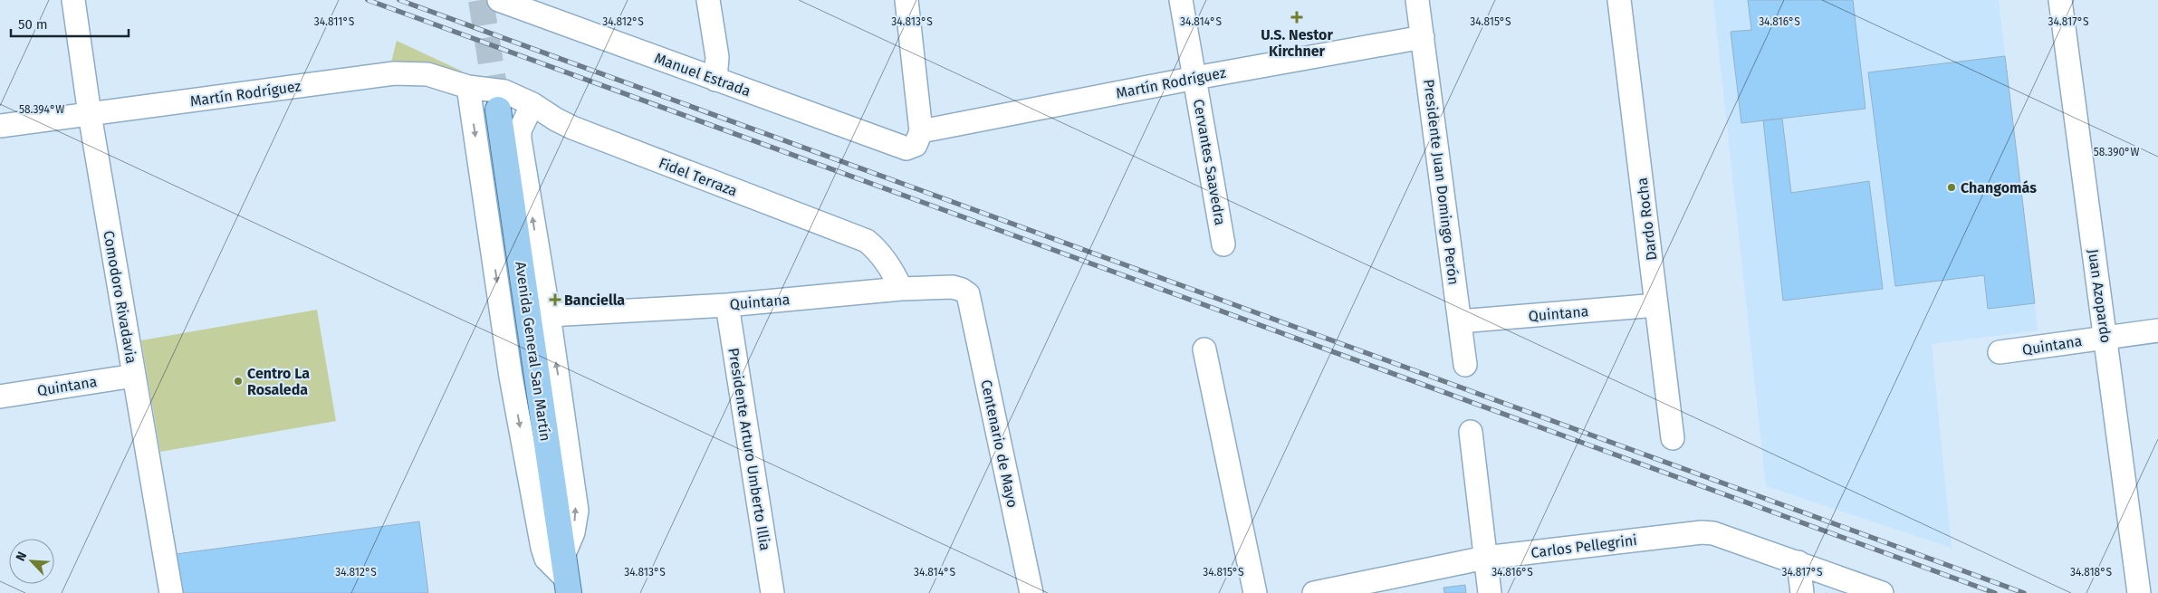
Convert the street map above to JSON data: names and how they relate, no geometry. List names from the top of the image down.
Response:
{
  "streets": {
    "main road": ["Avenida General San Martín"],
    "street": [
      "Manuel Estrada",
      "Martín Rodríguez",
      "Cervantes Saavedra",
      "Fidel Terraza",
      "Presidente Juan Domingo Perón",
      "Dardo Rocha",
      "Juan Azopardo",
      "Comodoro Rivadavia",
      "Quintana",
      "Centenario de Mayo",
      "Presidente Arturo Umberto Illia",
      "Carlos Pellegrini"
    ]
  },
  "crossings": [
    ["Manuel Estrada", "Martín Rodríguez"],
    ["Martín Rodríguez", "Cervantes Saavedra"],
    ["Martín Rodríguez", "Fidel Terraza"],
    ["Martín Rodríguez", "Presidente Juan Domingo Perón"],
    ["Martín Rodríguez", "Comodoro Rivadavia"],
    ["Martín Rodríguez", "Avenida General San Martín"],
    ["Fidel Terraza", "Quintana"],
    ["Fidel Terraza", "Avenida General San Martín"],
    ["Presidente Juan Domingo Perón", "Quintana"],
    ["Dardo Rocha", "Quintana"],
    ["Juan Azopardo", "Quintana"],
    ["Comodoro Rivadavia", "Quintana"],
    ["Quintana", "Centenario de Mayo"],
    ["Quintana", "Presidente Arturo Umberto Illia"]
  ],
  "places": {
    "health": ["U.S. Nestor Kirchner", "Banciella"],
    "other": ["Changomás", "Centro La Rosaleda"]
  },
  "scale_bar": "50 m",
  "north": "top left",
  "coordinates": [
    "34.811°S",
    "34.812°S",
    "34.813°S",
    "34.814°S",
    "34.815°S",
    "34.816°S",
    "34.817°S",
    "58.394°W",
    "58.390°W",
    "34.818°S"
  ]
}
